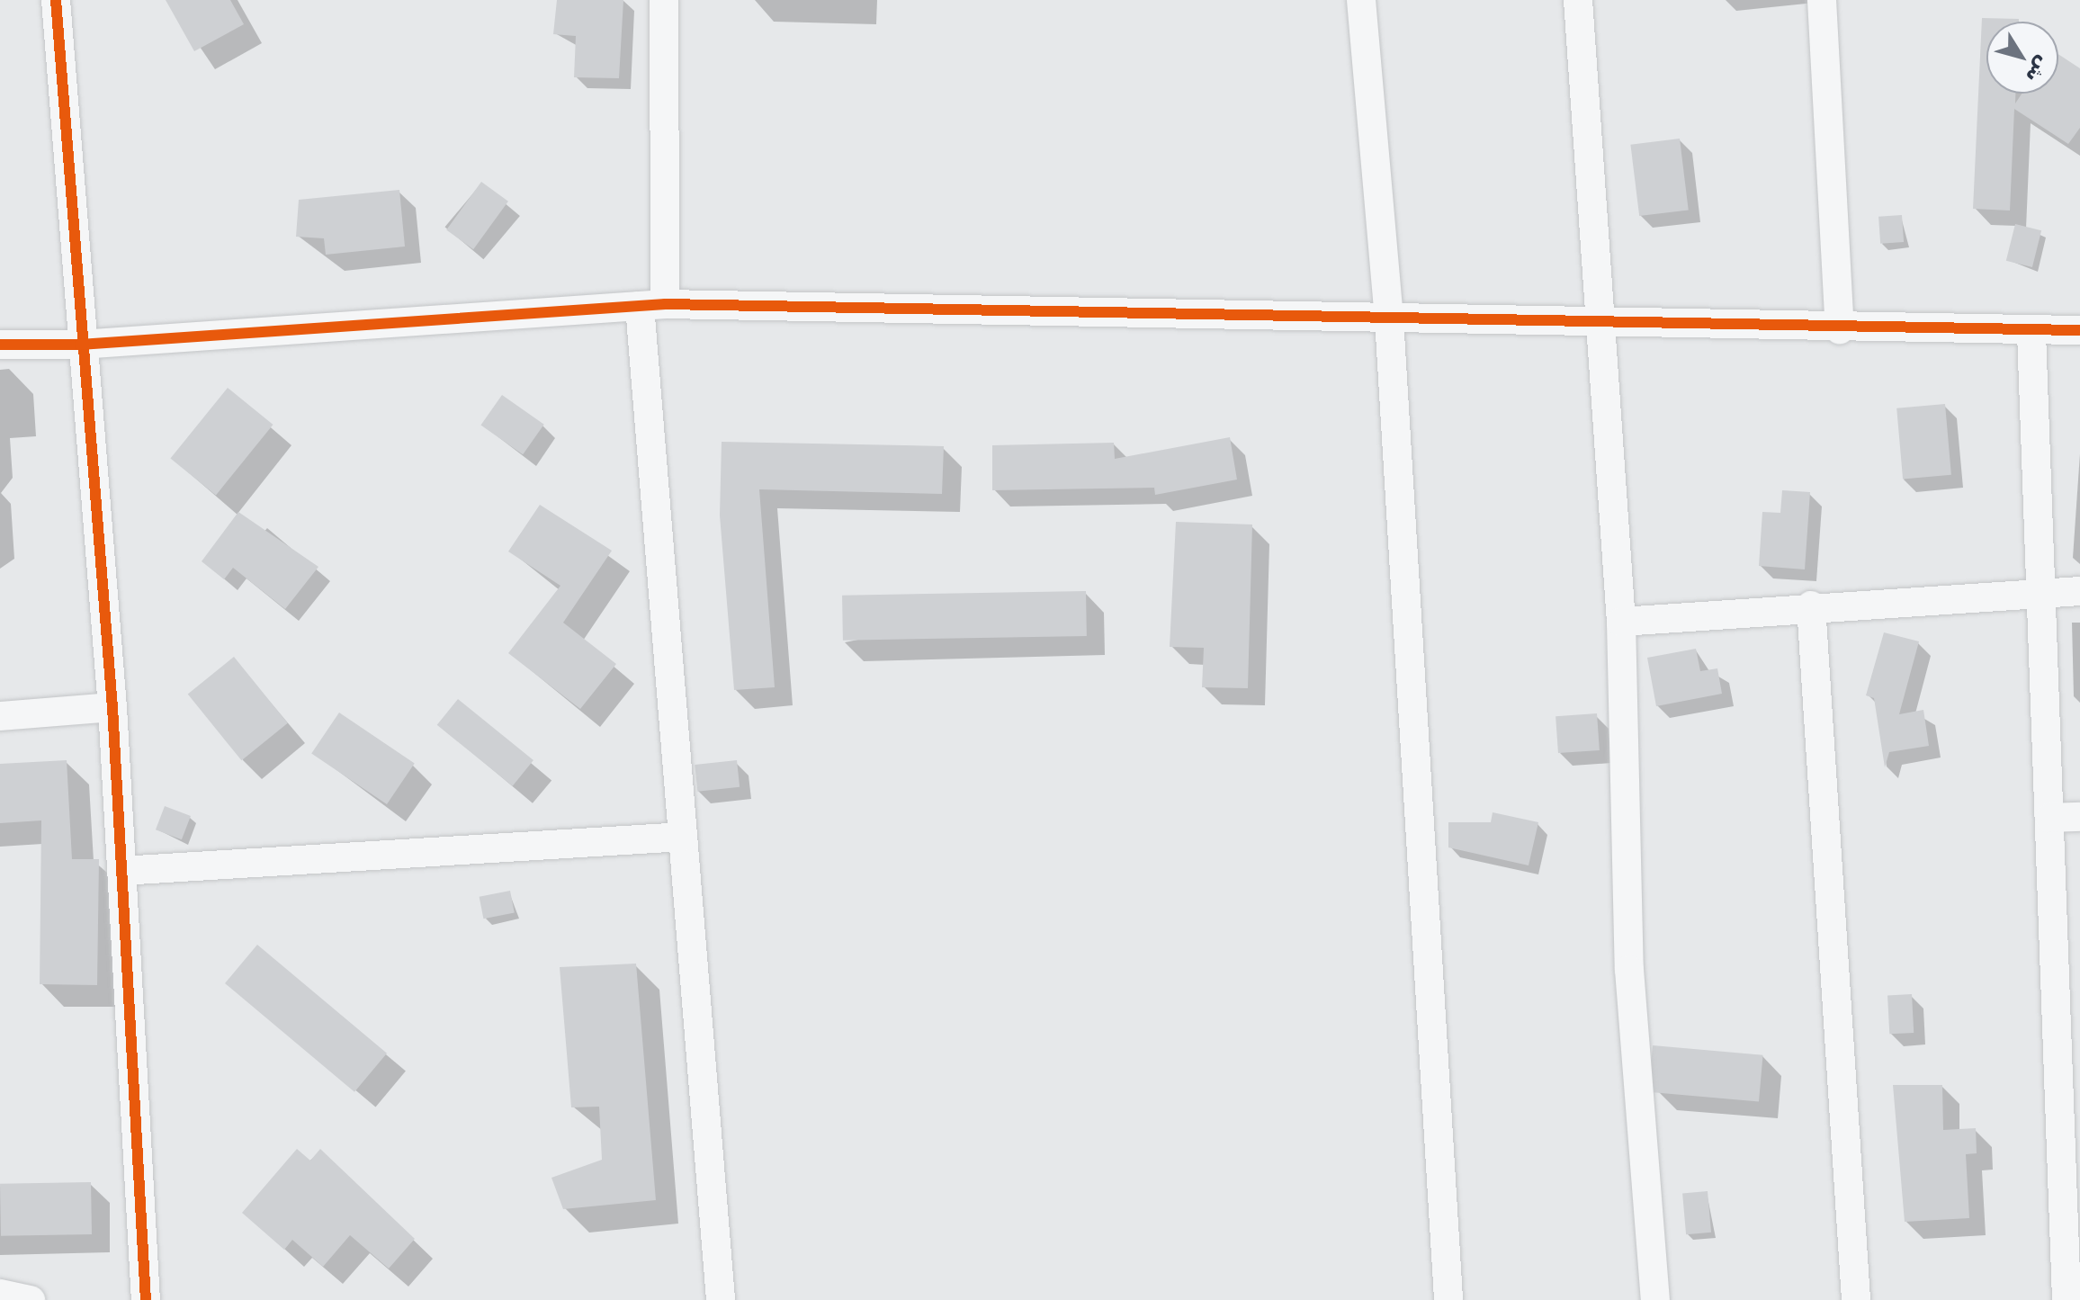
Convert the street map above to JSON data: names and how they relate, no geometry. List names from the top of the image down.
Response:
{
  "north": "bottom right"
}
